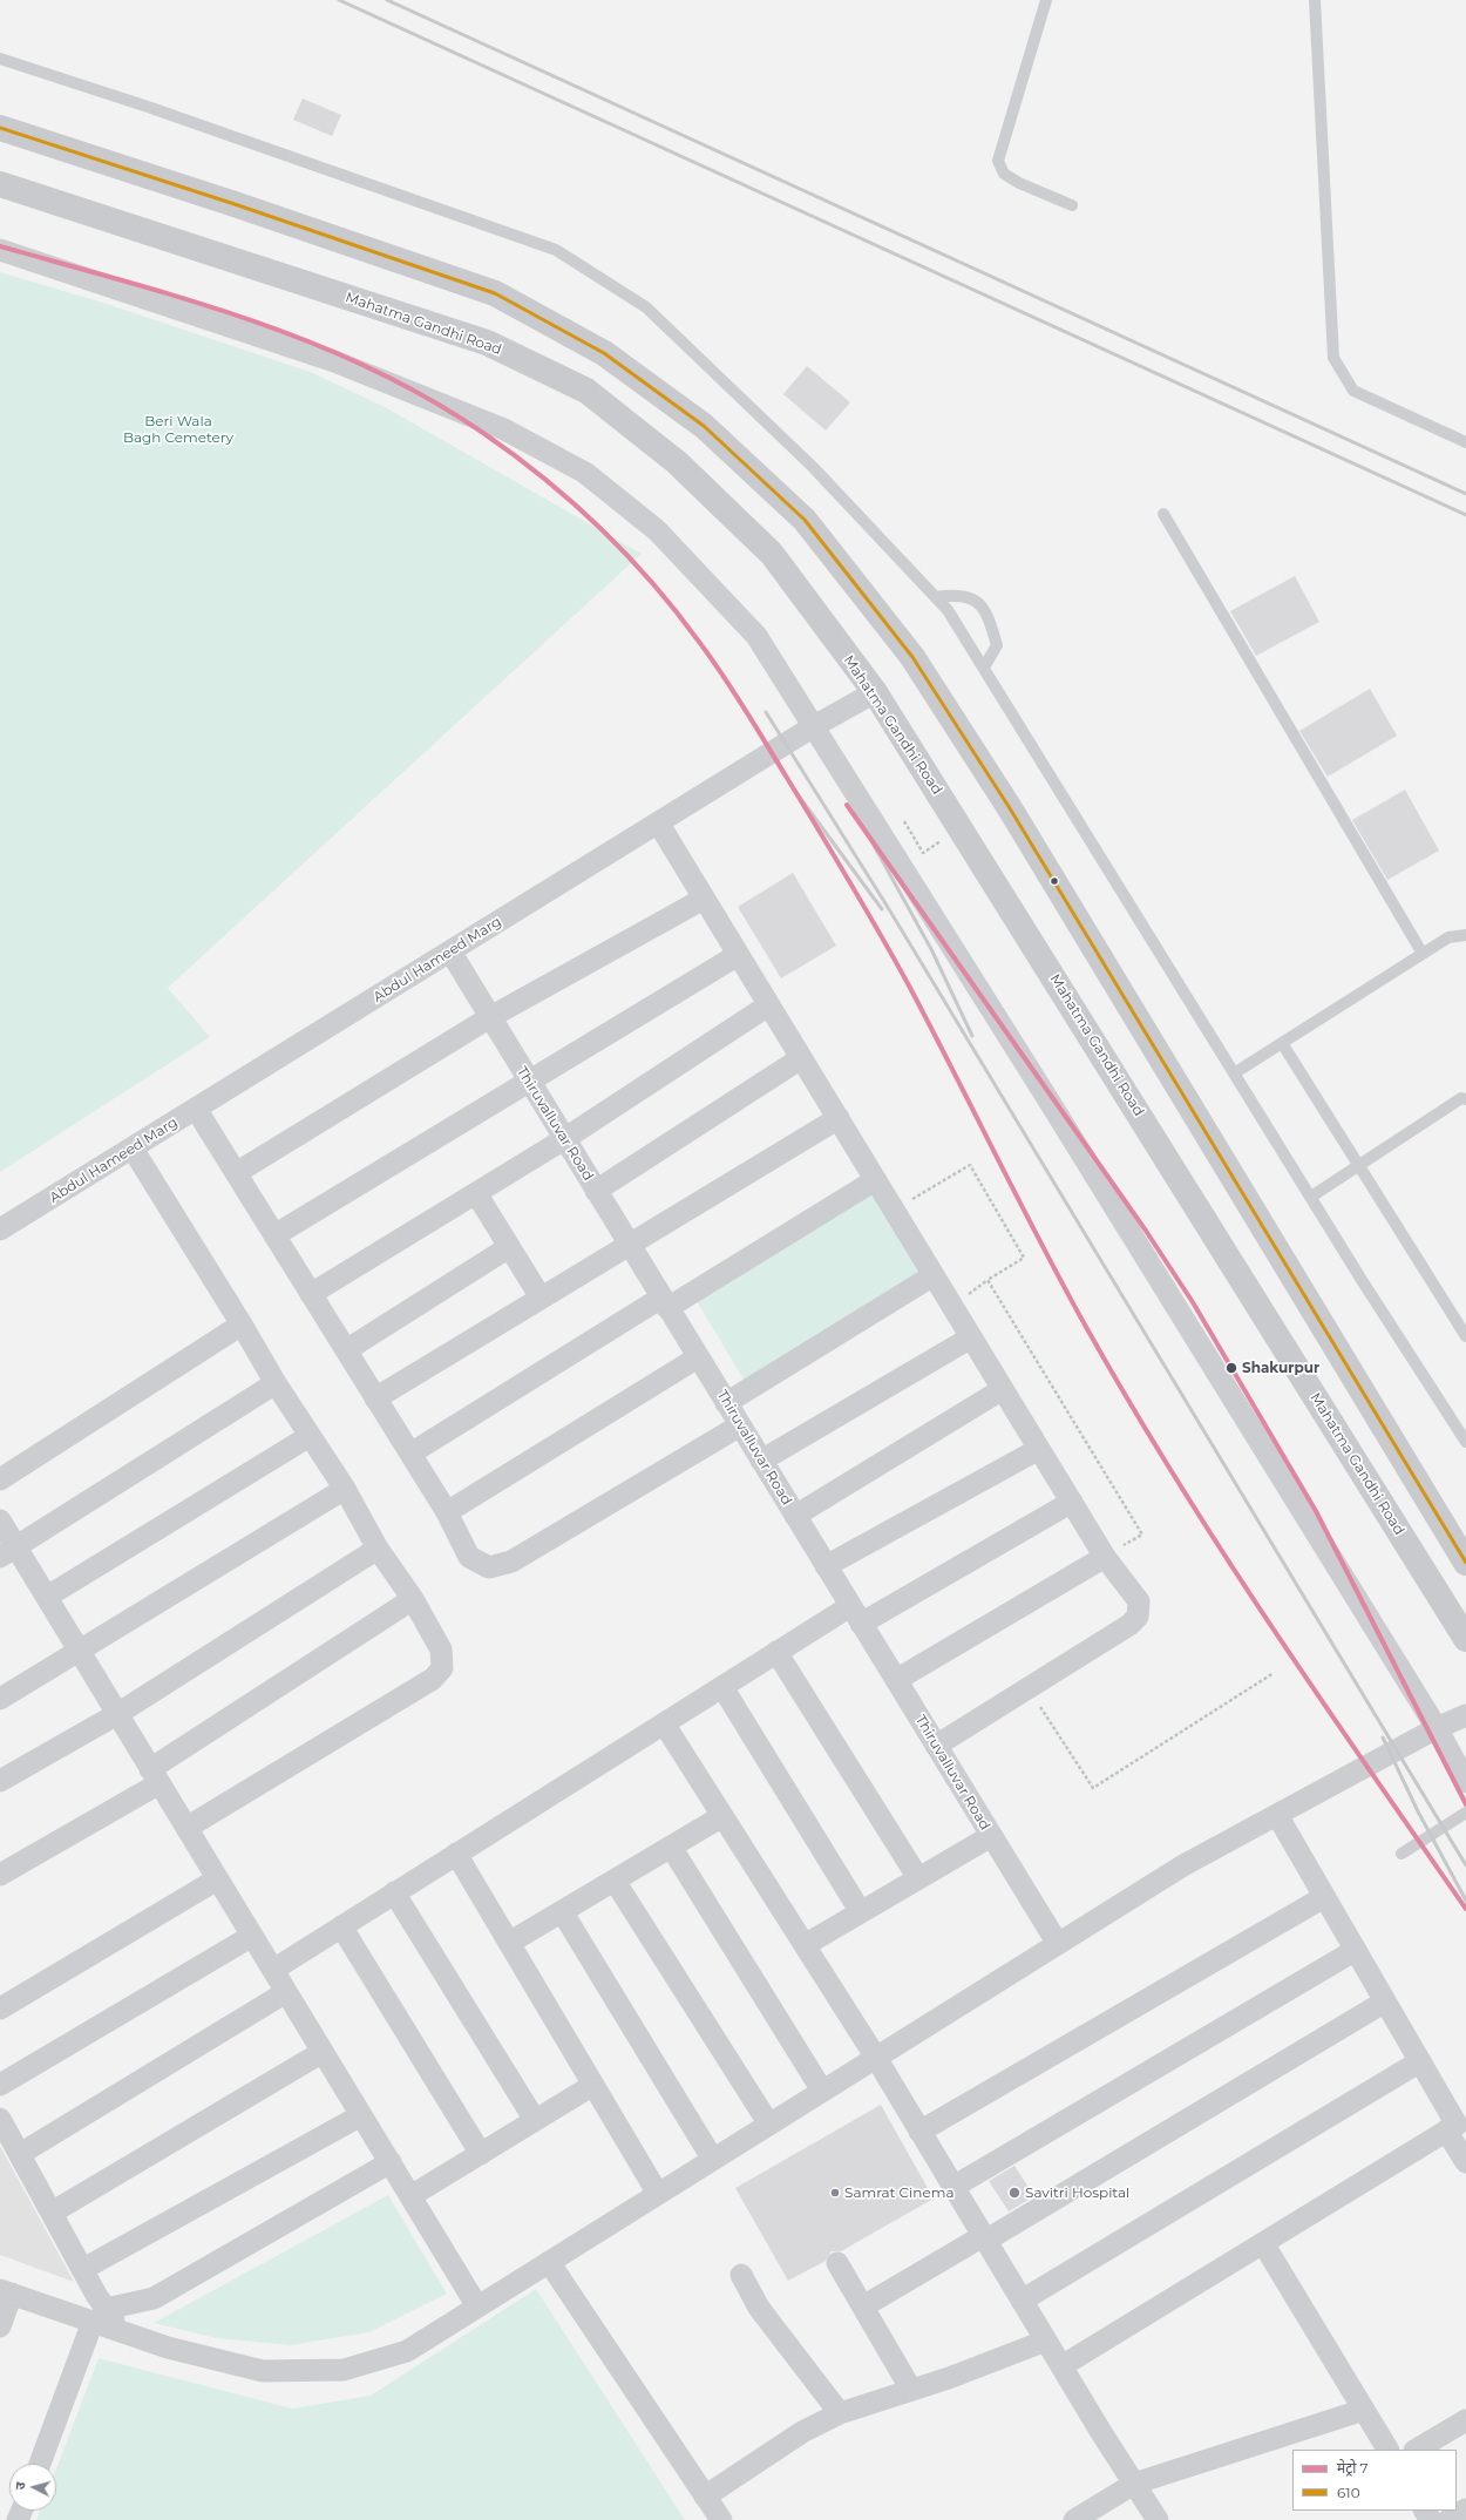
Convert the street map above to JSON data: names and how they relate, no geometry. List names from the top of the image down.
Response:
{
  "streets": {
    "main road": ["Mahatma Gandhi Road"],
    "street": ["Abdul Hameed Marg", "Thiruvalluvar Road"]
  },
  "crossings": [
    ["Mahatma Gandhi Road", "Abdul Hameed Marg"],
    ["Abdul Hameed Marg", "Thiruvalluvar Road"]
  ],
  "parks": ["Beri Wala Bagh Cemetery"],
  "places": ["Shakurpur", "Samrat Cinema", "Savitri Hospital"],
  "lines": ["transit line 610", "metro line 7"],
  "legend": ["मेट्रो 7", "610"],
  "north": "left"
}
